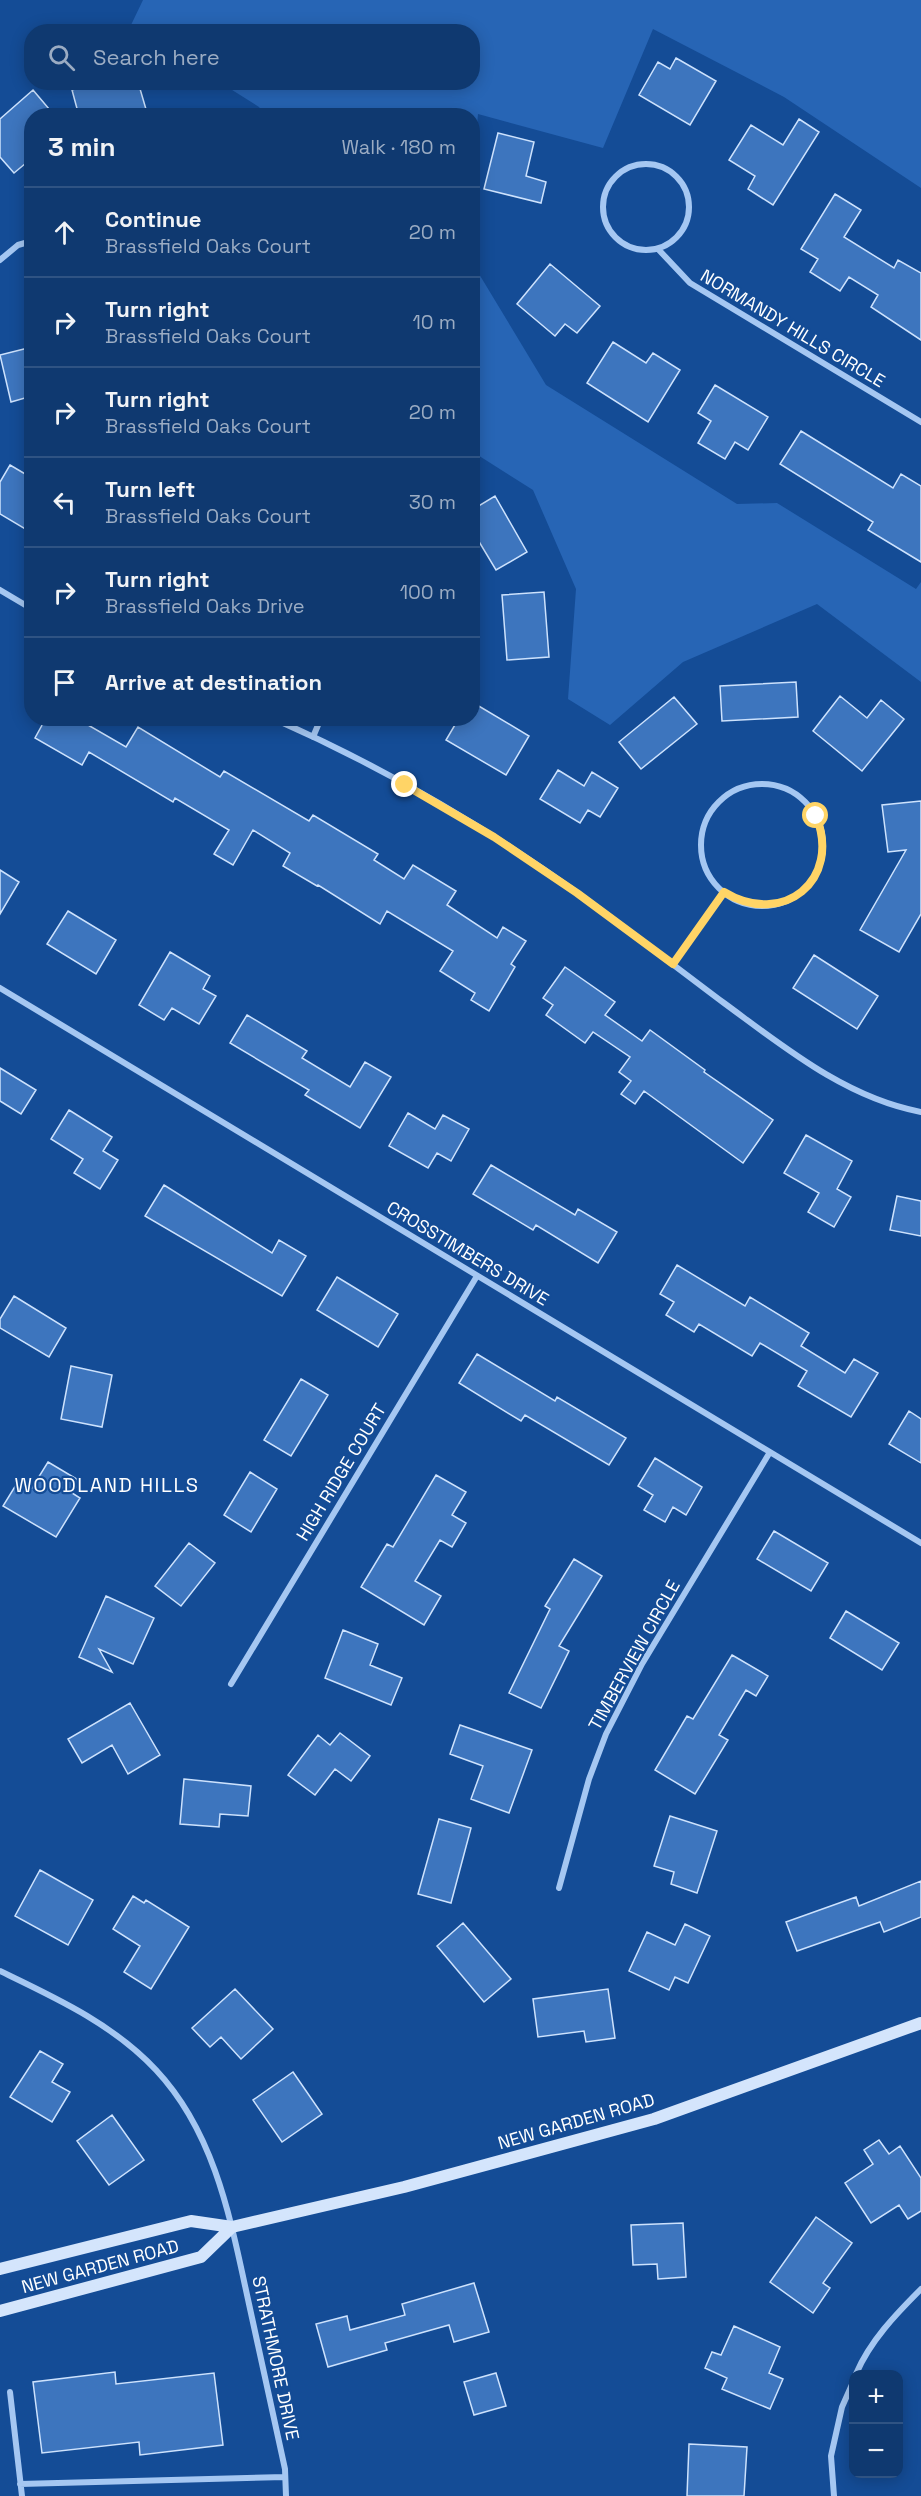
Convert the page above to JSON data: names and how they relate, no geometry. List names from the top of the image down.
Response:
{
  "streets": {
    "main road": ["NEW GARDEN ROAD"],
    "street": [
      "NORMANDY HILLS CIRCLE",
      "CROSSTIMBERS DRIVE",
      "HIGH RIDGE COURT",
      "TIMBERVIEW CIRCLE",
      "STRATHMORE DRIVE"
    ]
  },
  "crossings": [
    ["CROSSTIMBERS DRIVE", "HIGH RIDGE COURT"],
    ["CROSSTIMBERS DRIVE", "TIMBERVIEW CIRCLE"],
    ["NEW GARDEN ROAD", "STRATHMORE DRIVE"]
  ],
  "districts": ["WOODLAND HILLS"],
  "page": {
    "search": "Search here",
    "heading": ["3 min", "Walk · 180 m"],
    "list": [
      ["Continue", "Brassfield Oaks Court", "20 m"],
      ["Turn right", "Brassfield Oaks Court", "10 m"],
      ["Turn right", "Brassfield Oaks Court", "20 m"],
      ["Turn left", "Brassfield Oaks Court", "30 m"],
      ["Turn right", "Brassfield Oaks Drive", "100 m"],
      "Arrive at destination"
    ],
    "map_buttons": ["+", "−"]
  }
}
